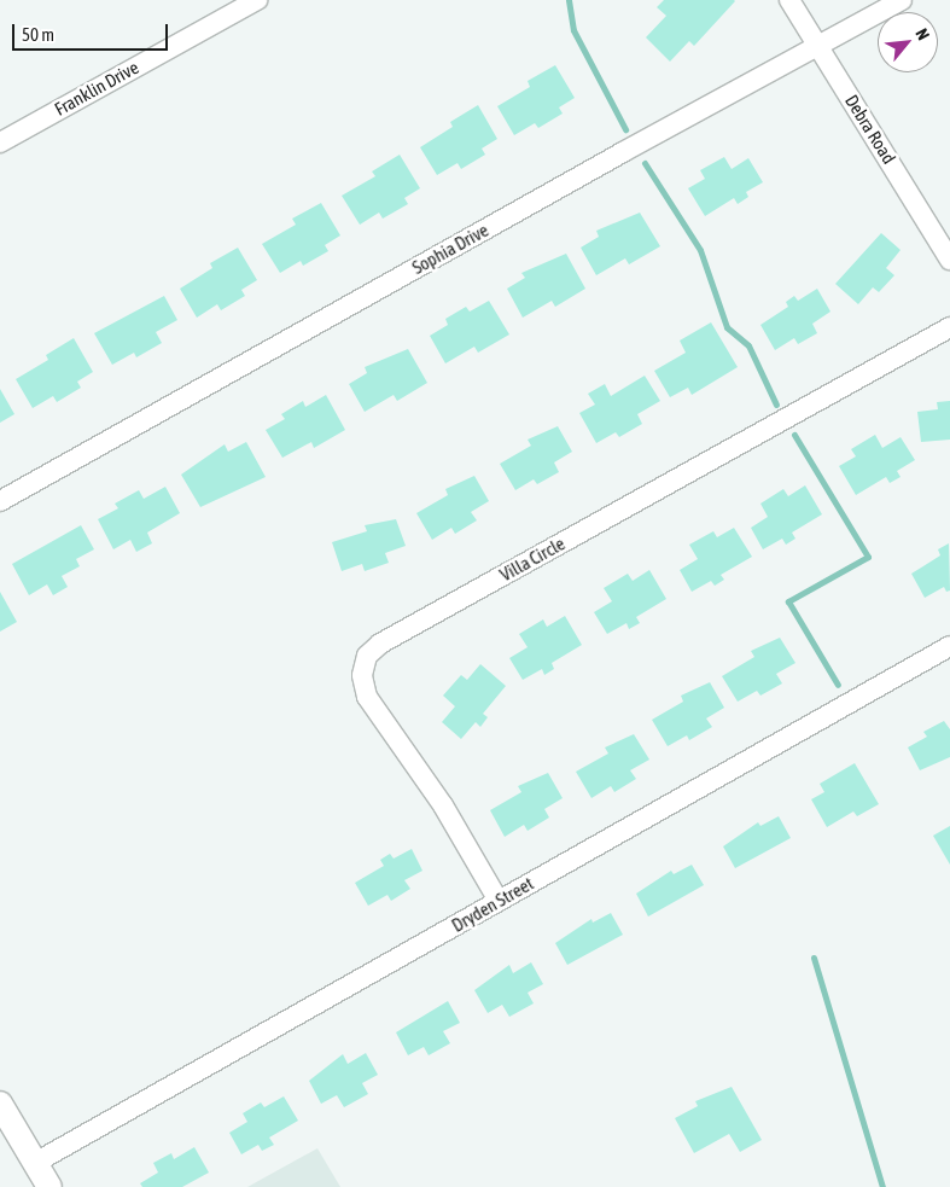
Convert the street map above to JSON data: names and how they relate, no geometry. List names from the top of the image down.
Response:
{
  "streets": {
    "street": [
      "Franklin Drive",
      "Debra Road",
      "Sophia Drive",
      "Villa Circle",
      "Dryden Street"
    ]
  },
  "crossings": [
    ["Debra Road", "Sophia Drive"],
    ["Villa Circle", "Dryden Street"]
  ],
  "scale_bar": "50 m",
  "north": "top right"
}
